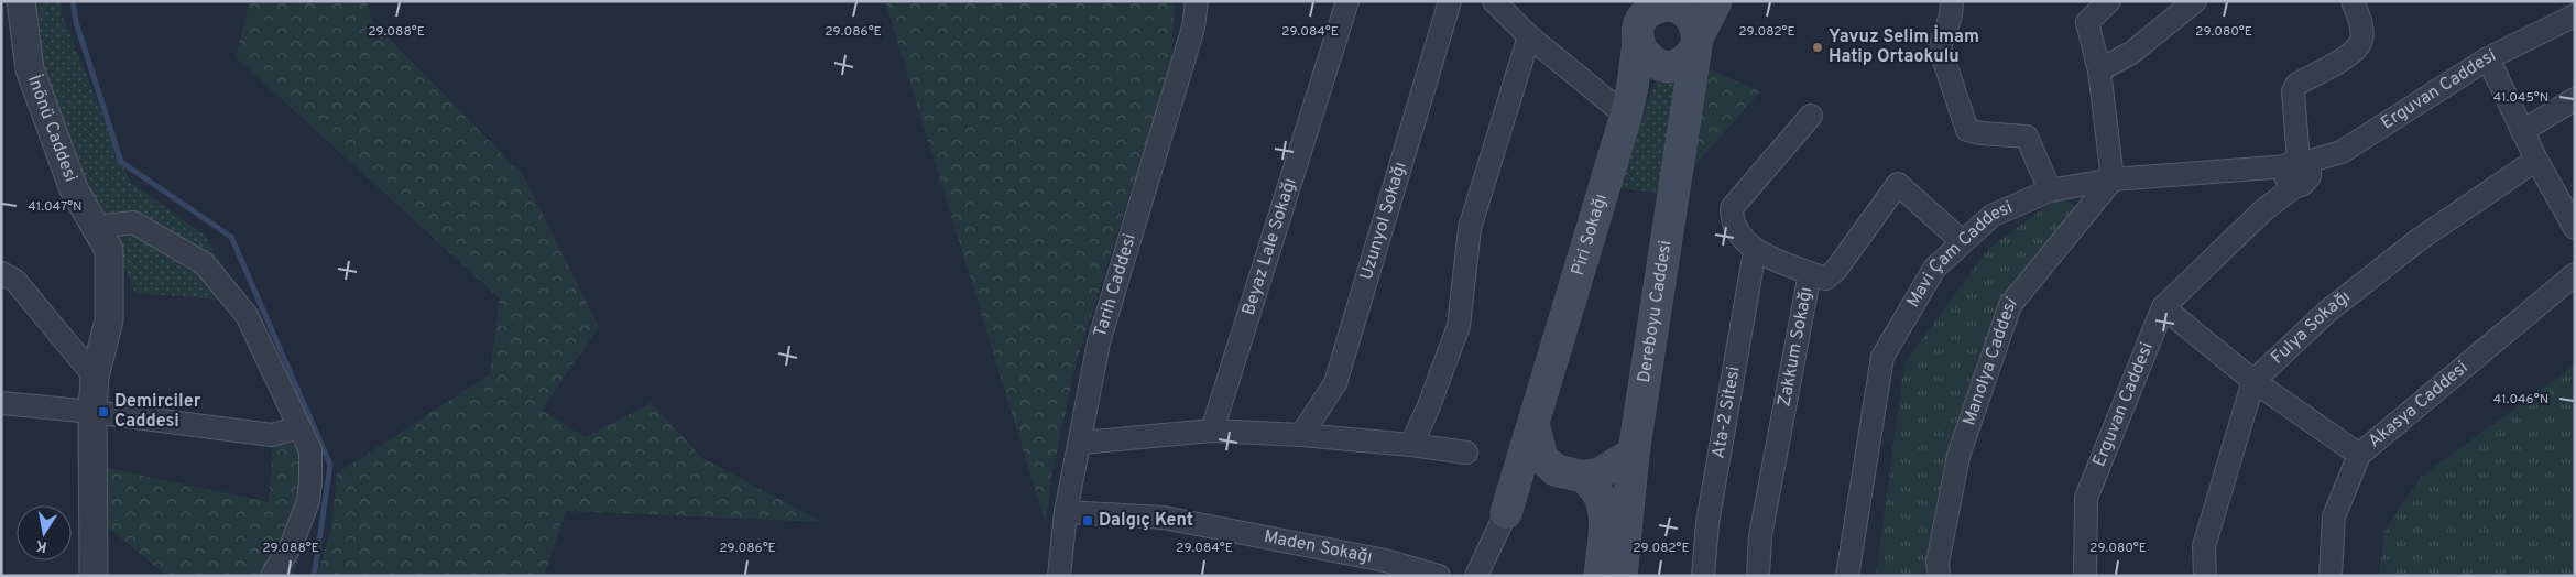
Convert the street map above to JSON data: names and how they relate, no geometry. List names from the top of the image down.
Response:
{
  "streets": {
    "main road": ["Piri Sokağı", "Dereboyu Caddesi"],
    "street": [
      "Erguvan Caddesi",
      "İnönü Caddesi",
      "Uzunyol Sokağı",
      "Beyaz Lale Sokağı",
      "Mavi Çam Caddesi",
      "Tarih Caddesi",
      "Fulya Sokağı",
      "Zakkum Sokağı",
      "Manolya Caddesi",
      "Akasya Caddesi",
      "Ata-2 Sitesi",
      "Maden Sokağı"
    ]
  },
  "crossings": [
    ["Erguvan Caddesi", "Mavi Çam Caddesi"],
    ["Piri Sokağı", "Dereboyu Caddesi"],
    ["Mavi Çam Caddesi", "Zakkum Sokağı"],
    ["Mavi Çam Caddesi", "Manolya Caddesi"],
    ["Tarih Caddesi", "Maden Sokağı"]
  ],
  "places": {
    "other": ["Yavuz Selim İmam Hatip Ortaokulu"],
    "transit": ["Demirciler Caddesi", "Dalgıç Kent"]
  },
  "north": "bottom",
  "coordinates": [
    "29.088°E",
    "29.086°E",
    "29.084°E",
    "29.080°E",
    "29.082°E",
    "41.045°N",
    "41.047°N",
    "41.046°N"
  ]
}
